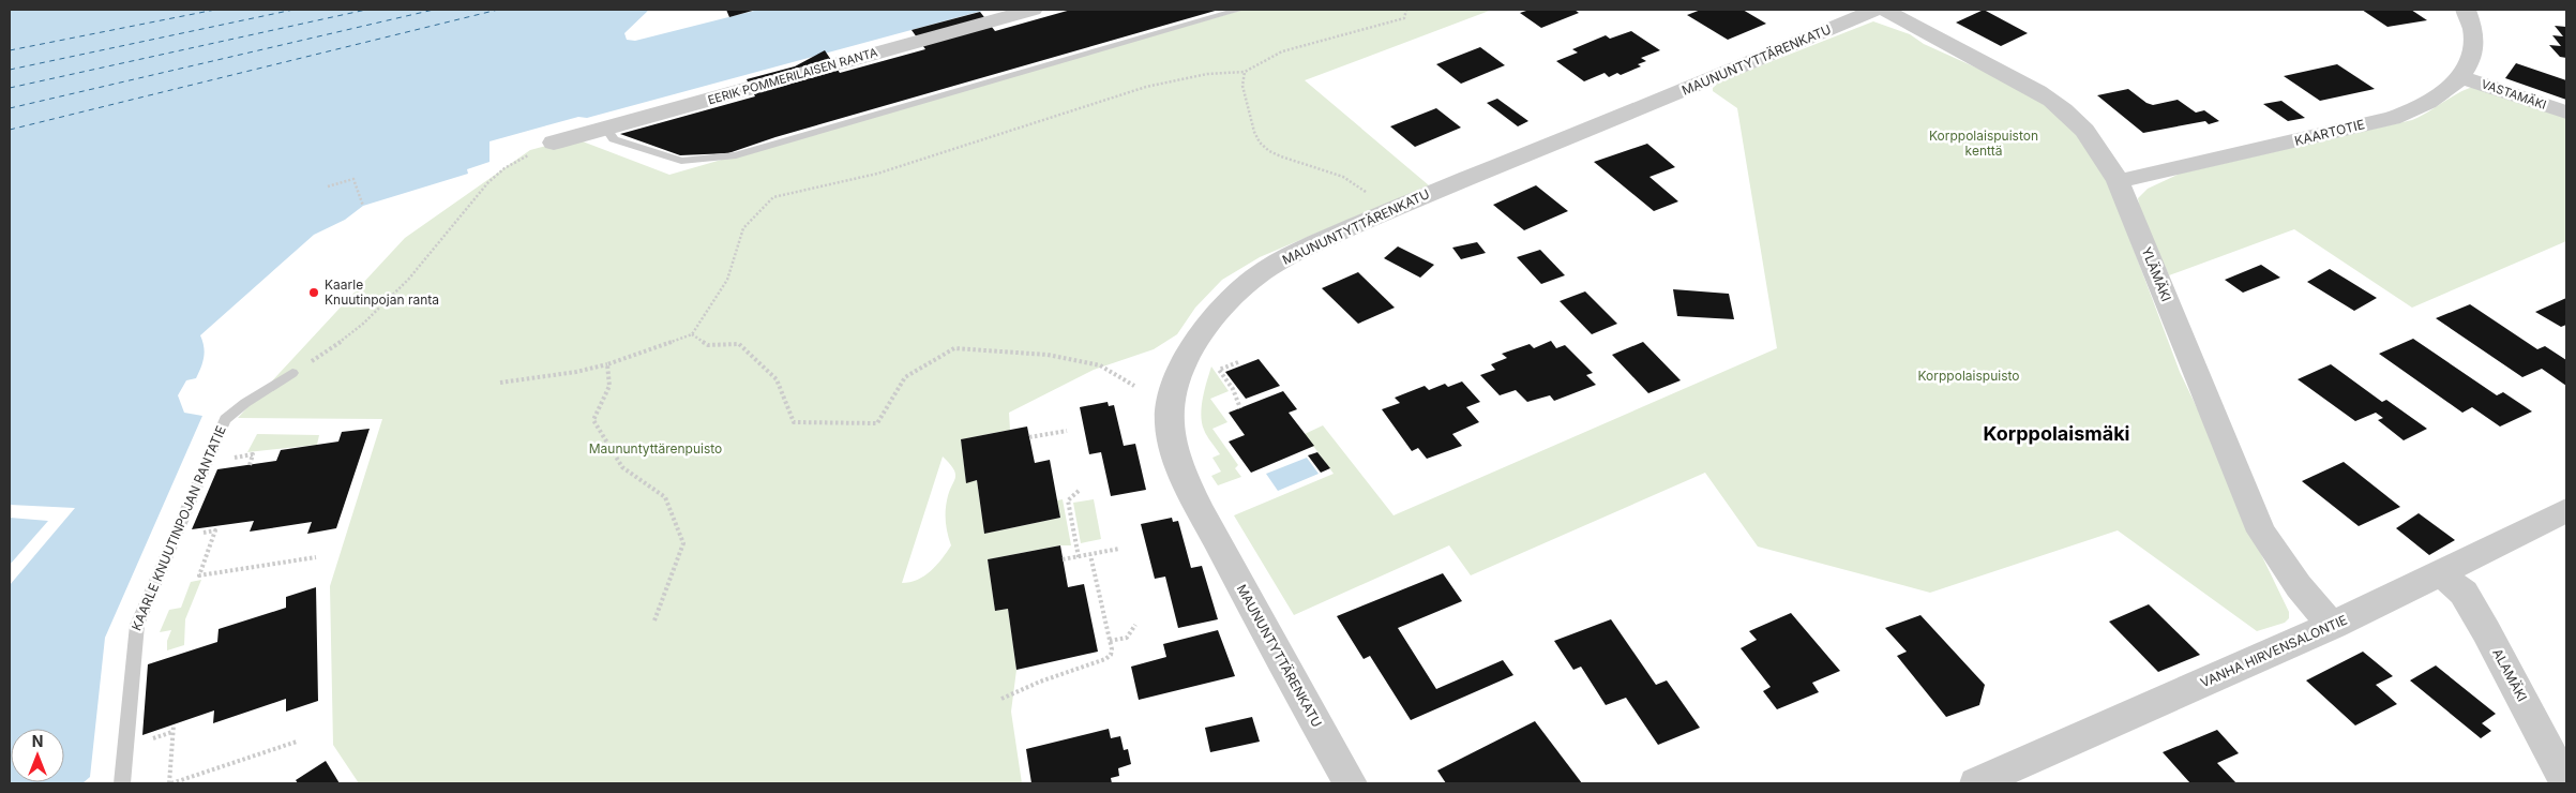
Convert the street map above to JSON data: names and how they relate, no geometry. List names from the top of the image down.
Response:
{
  "streets": {
    "street": [
      "MAUNUNTYTTÄRENKATU",
      "EERIK POMMERILAISEN RANTA",
      "VASTAMÄKI",
      "KAARTOTIE",
      "YLÄMÄKI",
      "VANHA HIRVENSALONTIE",
      "ALAMÄKI"
    ],
    "lane": ["KAARLE KNUUTINPOJAN RANTATIE"]
  },
  "crossings": [
    ["VASTAMÄKI", "KAARTOTIE"],
    ["KAARTOTIE", "YLÄMÄKI"],
    ["YLÄMÄKI", "VANHA HIRVENSALONTIE"],
    ["VANHA HIRVENSALONTIE", "ALAMÄKI"]
  ],
  "districts": ["Korppolaismäki"],
  "parks": ["Korppolaispuiston kenttä", "Korppolaispuisto", "Maununtyttärenpuisto"],
  "places": ["Kaarle Knuutinpojan ranta"],
  "north": "top"
}
